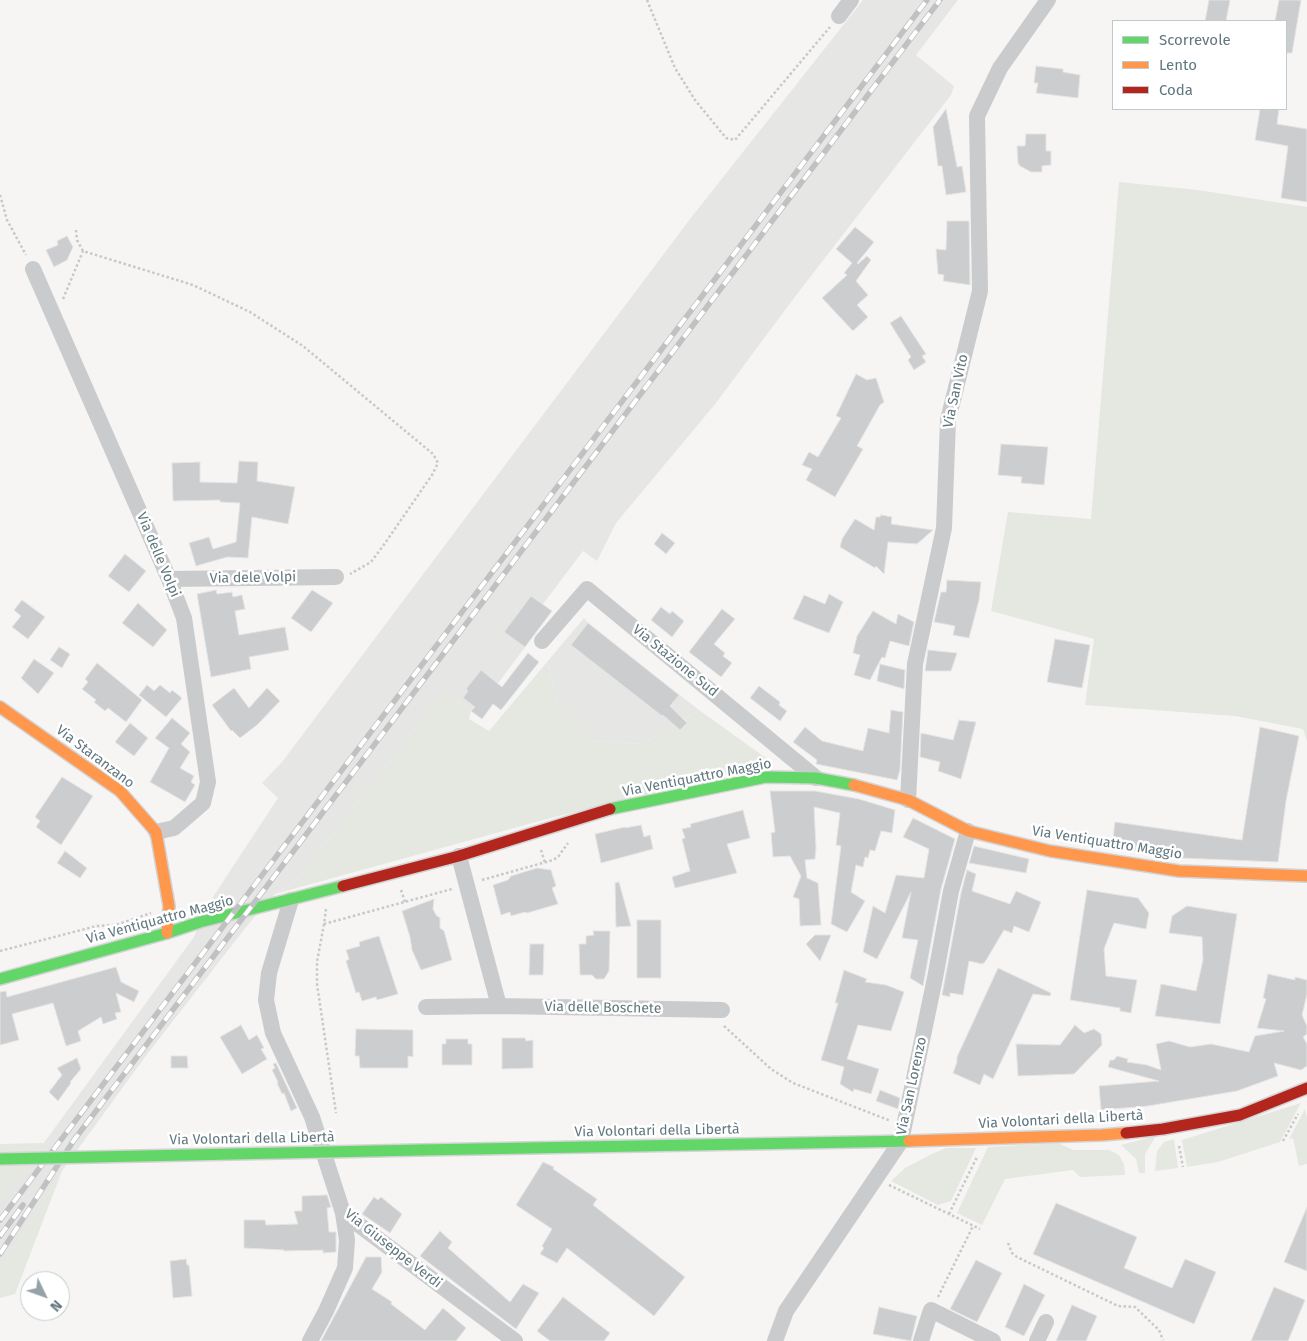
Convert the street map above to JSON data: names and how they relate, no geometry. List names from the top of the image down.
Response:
{
  "streets": {
    "street": [
      "Via San Vito",
      "Via delle Volpi",
      "Via dele Volpi",
      "Via Stazione Sud",
      "Via Staranzano",
      "Via Ventiquattro Maggio",
      "Via delle Boschete",
      "Via San Lorenzo",
      "Via Volontari della Libertà",
      "Via Giuseppe Verdi"
    ]
  },
  "crossings": [
    ["Via San Vito", "Via Ventiquattro Maggio"],
    ["Via delle Volpi", "Via dele Volpi"],
    ["Via delle Volpi", "Via Staranzano"],
    ["Via Stazione Sud", "Via Ventiquattro Maggio"],
    ["Via Staranzano", "Via Ventiquattro Maggio"],
    ["Via Ventiquattro Maggio", "Via San Lorenzo"],
    ["Via Ventiquattro Maggio", "Via Giuseppe Verdi"],
    ["Via San Lorenzo", "Via Volontari della Libertà"]
  ],
  "legend": ["Scorrevole", "Lento", "Coda"],
  "north": "bottom right"
}
